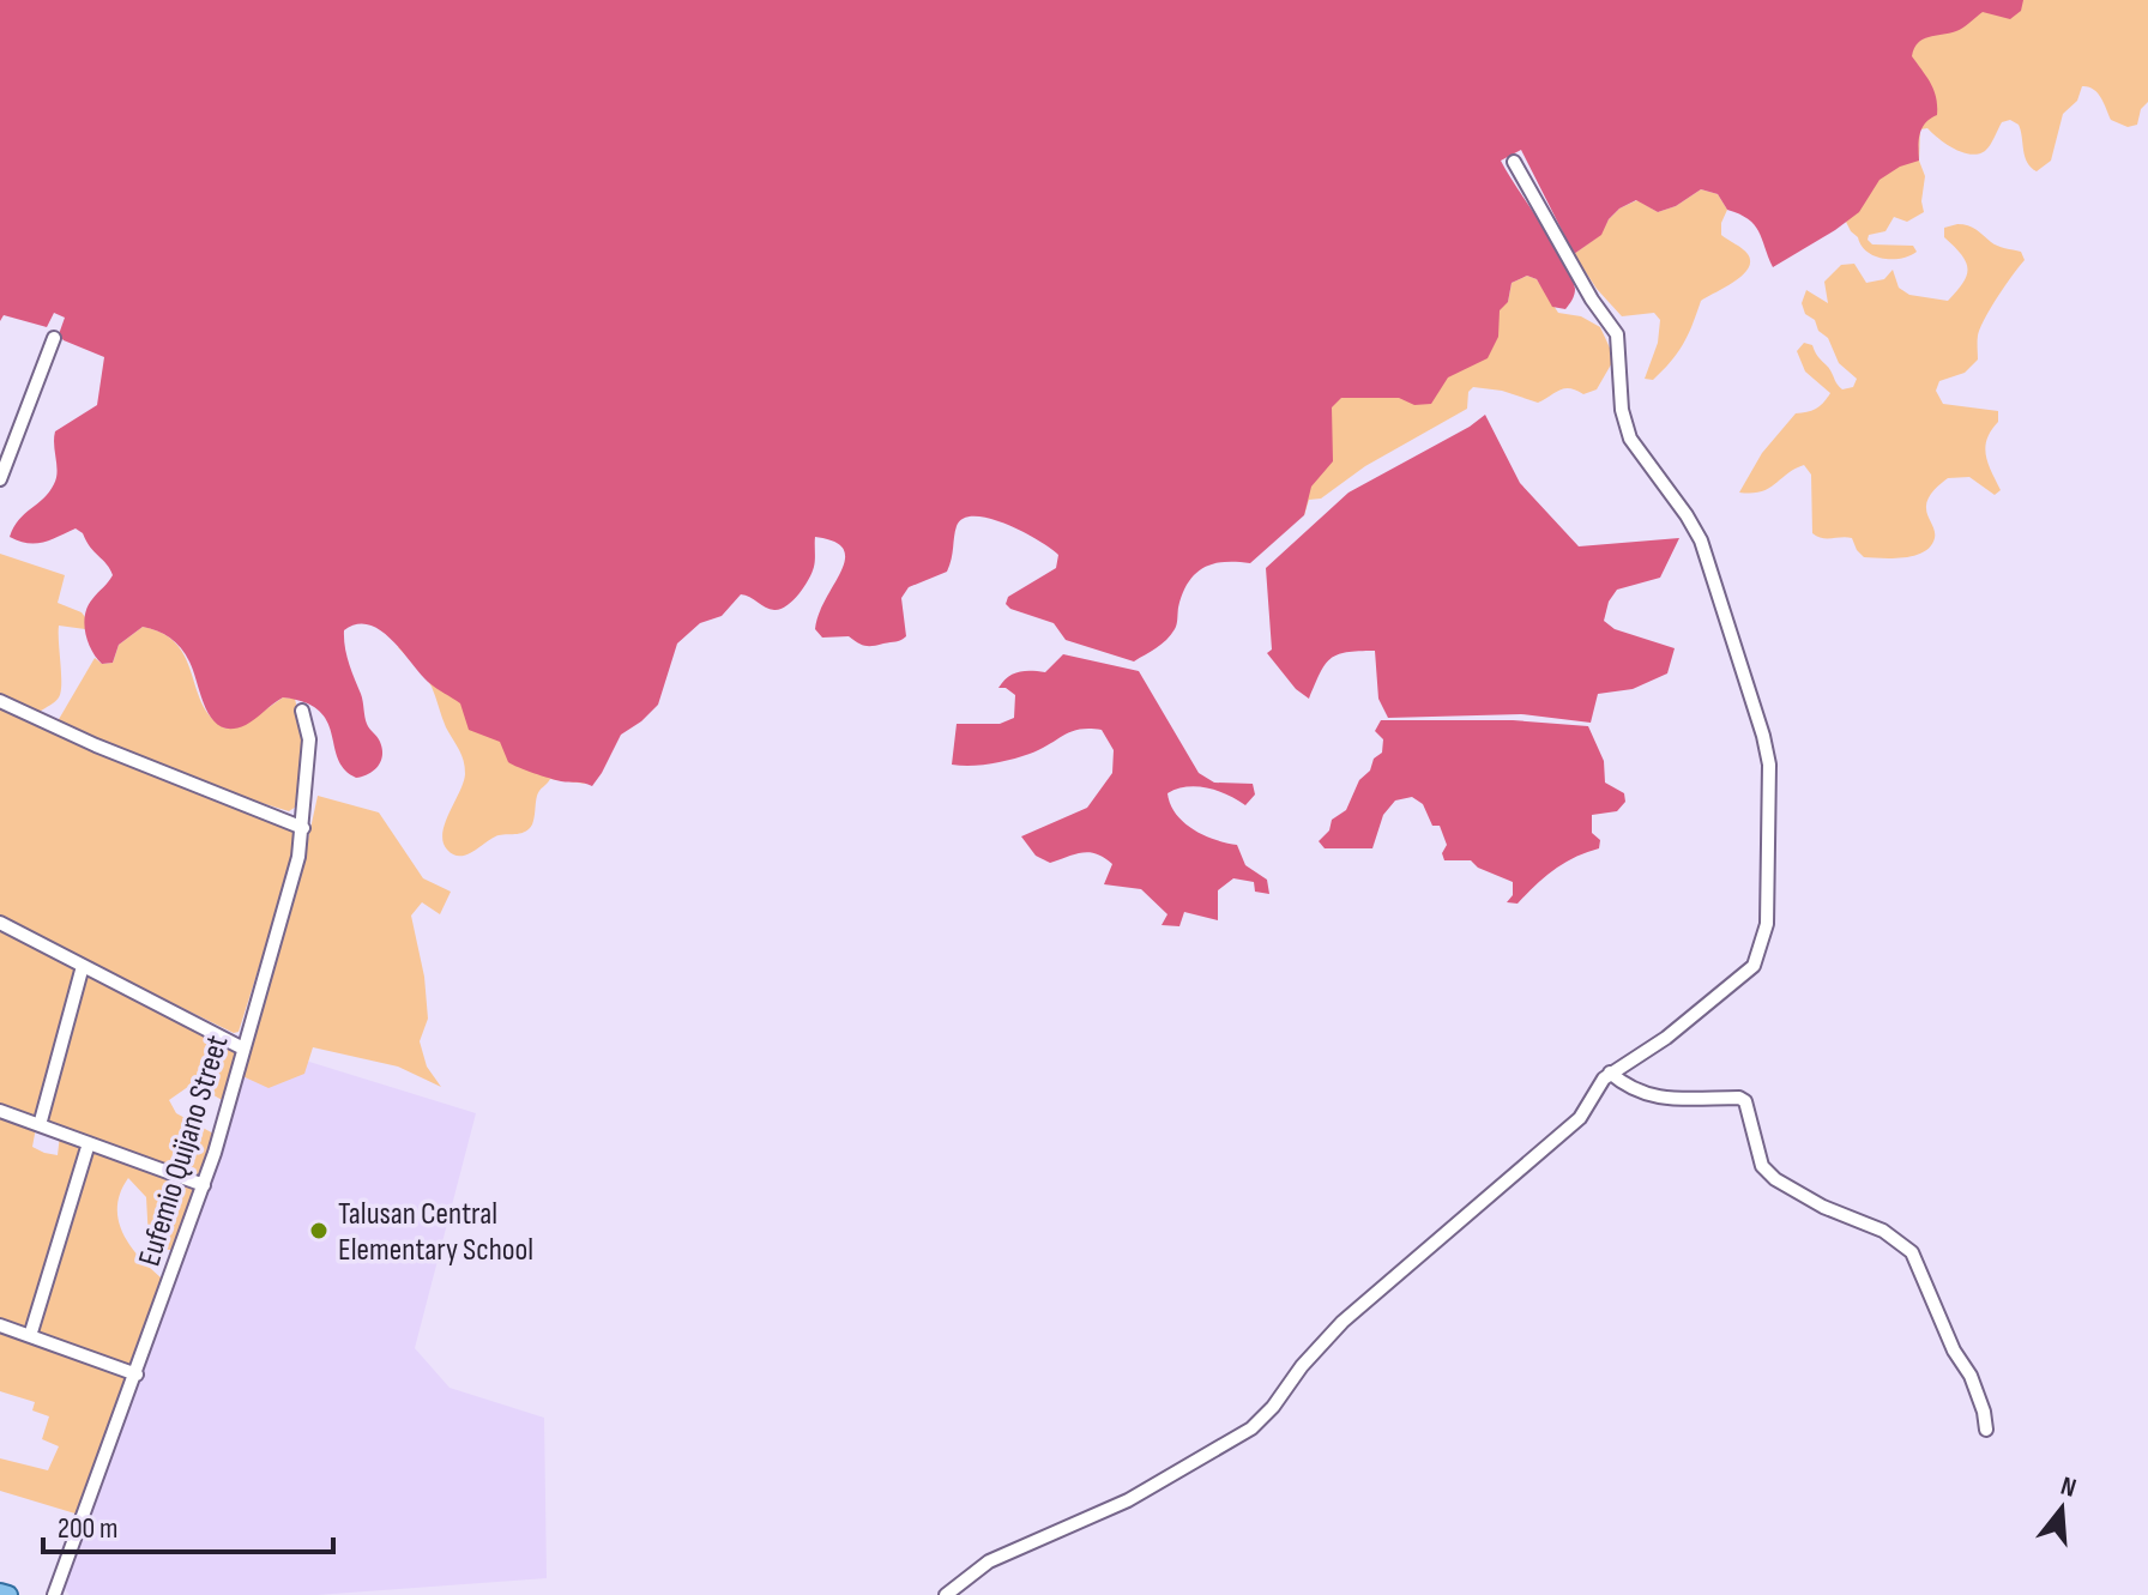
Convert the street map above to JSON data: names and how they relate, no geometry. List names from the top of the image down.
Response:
{
  "streets": {
    "street": ["Eufemio Quijano Street"]
  },
  "places": ["Talusan Central Elementary School"],
  "scale_bar": "200 m",
  "north": "top"
}
